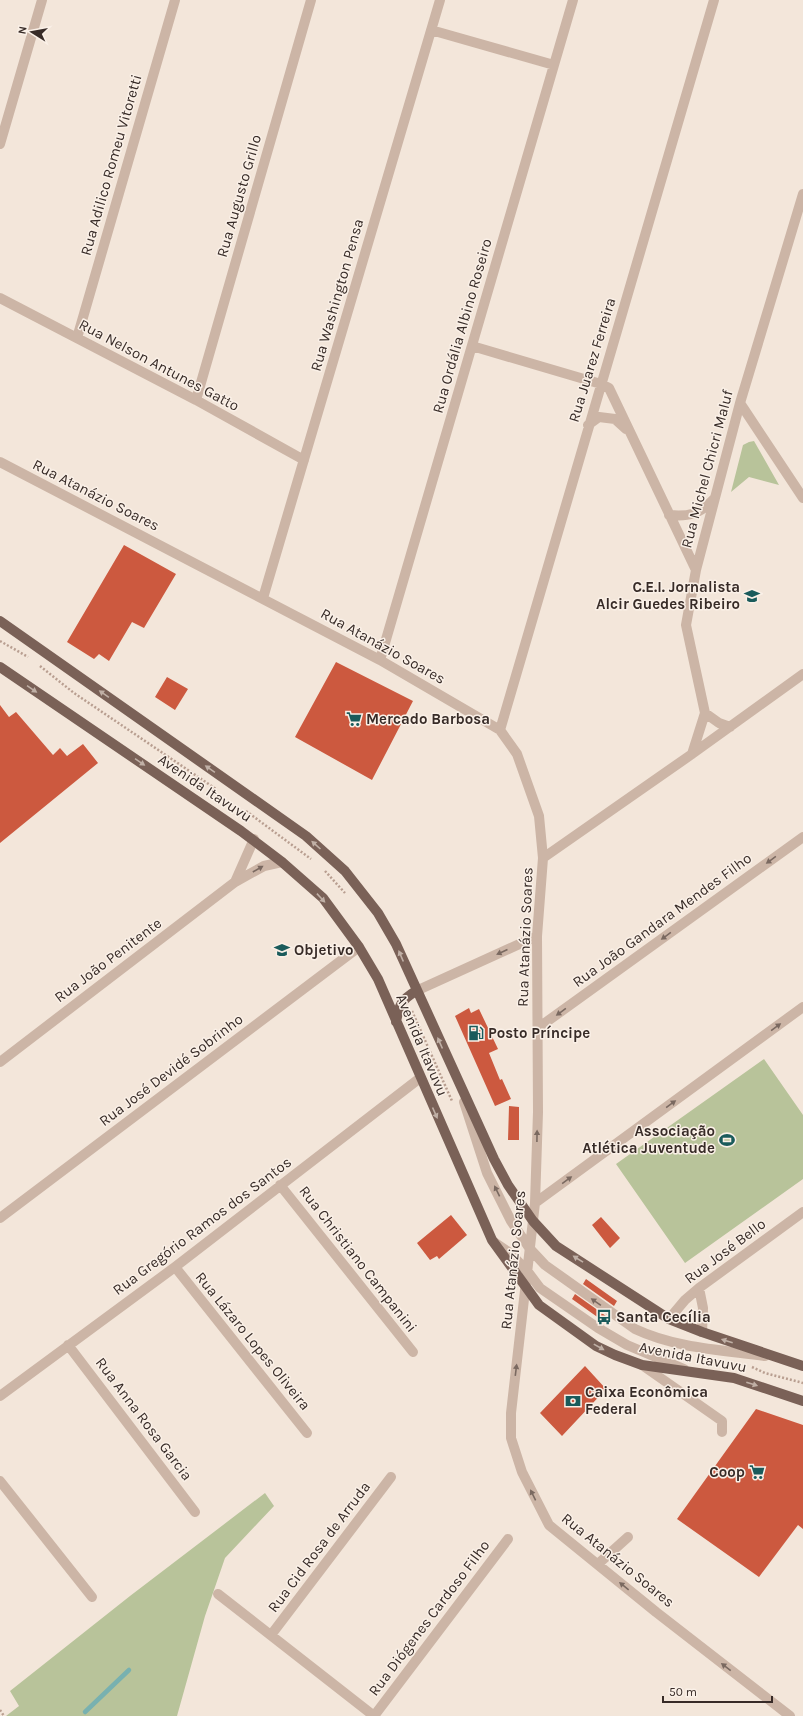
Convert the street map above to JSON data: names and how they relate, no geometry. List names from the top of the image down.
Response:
{
  "streets": {
    "main road": ["Avenida Itavuvu"],
    "street": [
      "Rua Adilico Romeu Vitoretti",
      "Rua Augusto Grillo",
      "Rua Washington Pensa",
      "Rua Ordália Albino Roseiro",
      "Rua Juarez Ferreira",
      "Rua Nelson Antunes Gatto",
      "Rua Michel Chicri Maluf",
      "Rua Atanázio Soares",
      "Rua João Gandara Mendes Filho",
      "Rua João Penitente",
      "Rua José Devidé Sobrinho",
      "Rua Gregório Ramos dos Santos",
      "Rua José Bello",
      "Rua Christiano Campanini",
      "Rua Lázaro Lopes Oliveira",
      "Rua Anna Rosa Garcia",
      "Rua Cid Rosa de Arruda",
      "Rua Diógenes Cardoso Filho"
    ]
  },
  "crossings": [
    ["Rua Adilico Romeu Vitoretti", "Rua Nelson Antunes Gatto"],
    ["Rua Augusto Grillo", "Rua Nelson Antunes Gatto"],
    ["Rua Washington Pensa", "Rua Nelson Antunes Gatto"],
    ["Rua Washington Pensa", "Rua Atanázio Soares"],
    ["Rua Ordália Albino Roseiro", "Rua Atanázio Soares"],
    ["Rua Juarez Ferreira", "Rua Atanázio Soares"],
    ["Rua Atanázio Soares", "Avenida Itavuvu"],
    ["Rua Atanázio Soares", "Rua João Gandara Mendes Filho"],
    ["Avenida Itavuvu", "Rua João Penitente"],
    ["Avenida Itavuvu", "Rua José Devidé Sobrinho"],
    ["Avenida Itavuvu", "Rua Gregório Ramos dos Santos"],
    ["Avenida Itavuvu", "Rua José Bello"],
    ["Rua Gregório Ramos dos Santos", "Rua Christiano Campanini"],
    ["Rua Gregório Ramos dos Santos", "Rua Lázaro Lopes Oliveira"],
    ["Rua Gregório Ramos dos Santos", "Rua Anna Rosa Garcia"]
  ],
  "one_way": ["Rua Atanázio Soares", "Rua João Gandara Mendes Filho"],
  "places": {
    "school or university": ["C.E.I. Jornalista Alcir Guedes Ribeiro", "Objetivo"],
    "supermarket": ["Mercado Barbosa", "Coop"],
    "fuel station": ["Posto Príncipe"],
    "sports": ["Associação Atlética Juventude"],
    "bus stop": ["Santa Cecília"],
    "bank": ["Caixa Econômica Federal"]
  },
  "scale_bar": "50 m",
  "north": "left"
}
